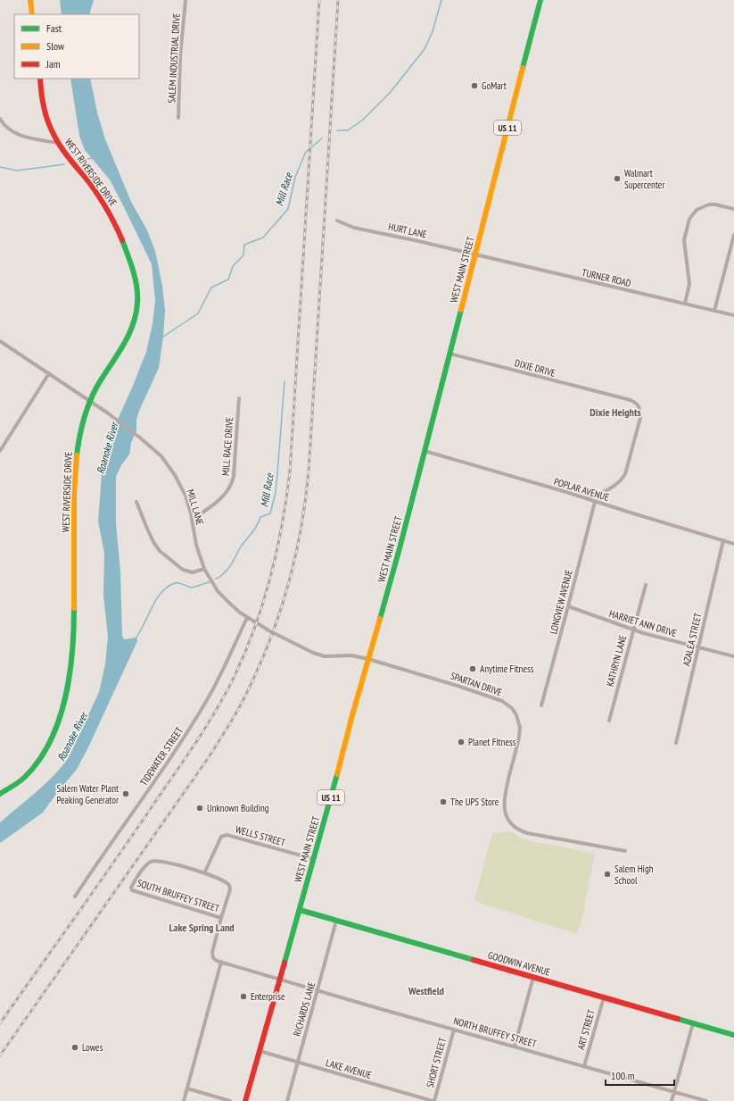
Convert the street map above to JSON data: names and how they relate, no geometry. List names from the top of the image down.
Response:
{
  "streets": {
    "street": [
      "SALEM INDUSTRIAL DRIVE",
      "US 11",
      "WEST RIVERSIDE DRIVE",
      "HURT LANE",
      "WEST MAIN STREET",
      "TURNER ROAD",
      "DIXIE DRIVE",
      "MILL RACE DRIVE",
      "POPLAR AVENUE",
      "MILL LANE",
      "LONGVIEW AVENUE",
      "HARRIET ANN DRIVE",
      "AZALEA STREET",
      "KATHRYN LANE",
      "SPARTAN DRIVE",
      "TIDEWATER STREET",
      "WELLS STREET",
      "SOUTH BRUFFEY STREET",
      "GOODWIN AVENUE",
      "RICHARDS LANE",
      "ART STREET",
      "NORTH BRUFFEY STREET",
      "SHORT STREET",
      "LAKE AVENUE"
    ]
  },
  "crossings": [
    ["WEST RIVERSIDE DRIVE", "MILL LANE"],
    ["HURT LANE", "WEST MAIN STREET"],
    ["HURT LANE", "TURNER ROAD"],
    ["WEST MAIN STREET", "TURNER ROAD"],
    ["WEST MAIN STREET", "DIXIE DRIVE"],
    ["WEST MAIN STREET", "POPLAR AVENUE"],
    ["WEST MAIN STREET", "MILL LANE"],
    ["WEST MAIN STREET", "SPARTAN DRIVE"],
    ["WEST MAIN STREET", "WELLS STREET"],
    ["WEST MAIN STREET", "GOODWIN AVENUE"],
    ["WEST MAIN STREET", "NORTH BRUFFEY STREET"],
    ["WEST MAIN STREET", "LAKE AVENUE"],
    ["DIXIE DRIVE", "POPLAR AVENUE"],
    ["MILL RACE DRIVE", "MILL LANE"],
    ["POPLAR AVENUE", "LONGVIEW AVENUE"],
    ["POPLAR AVENUE", "AZALEA STREET"],
    ["MILL LANE", "SPARTAN DRIVE"],
    ["MILL LANE", "TIDEWATER STREET"],
    ["LONGVIEW AVENUE", "HARRIET ANN DRIVE"],
    ["HARRIET ANN DRIVE", "AZALEA STREET"],
    ["HARRIET ANN DRIVE", "KATHRYN LANE"],
    ["WELLS STREET", "SOUTH BRUFFEY STREET"],
    ["GOODWIN AVENUE", "RICHARDS LANE"],
    ["GOODWIN AVENUE", "ART STREET"],
    ["RICHARDS LANE", "NORTH BRUFFEY STREET"],
    ["RICHARDS LANE", "LAKE AVENUE"],
    ["ART STREET", "NORTH BRUFFEY STREET"],
    ["NORTH BRUFFEY STREET", "SHORT STREET"],
    ["SHORT STREET", "LAKE AVENUE"]
  ],
  "districts": ["Dixie Heights", "Lake Spring Land", "Westfield"],
  "water": ["Mill Race", "Roanoke River"],
  "places": [
    "GoMart",
    "Walmart Supercenter",
    "Anytime Fitness",
    "Planet Fitness",
    "Salem Water Plant Peaking Generator",
    "The UPS Store",
    "Unknown Building",
    "Salem High School",
    "Enterprise",
    "Lowes"
  ],
  "legend": ["Fast", "Slow", "Jam"],
  "scale_bar": "100 m"
}
